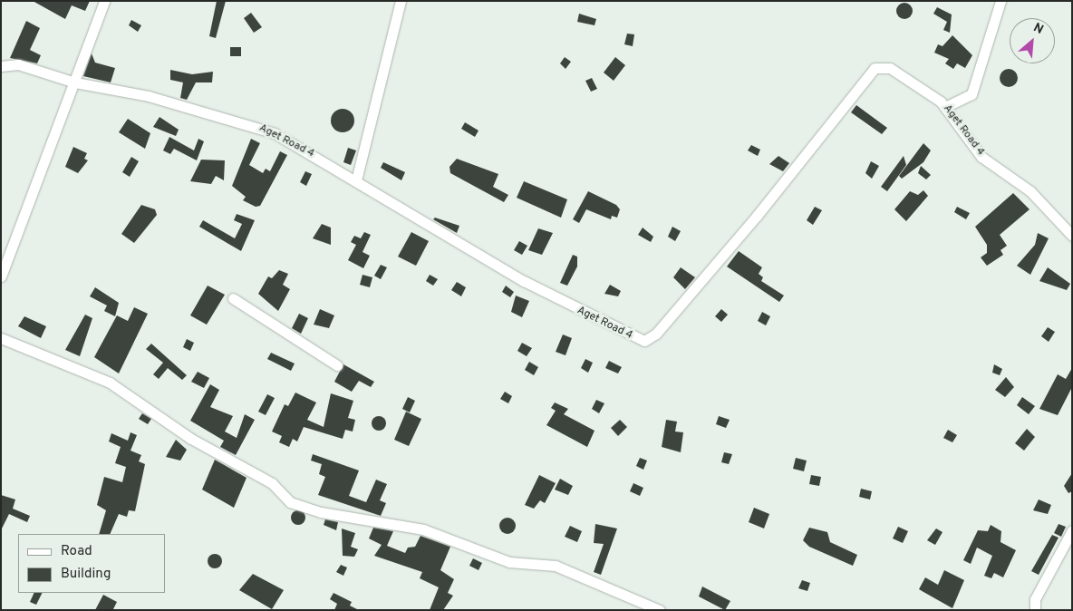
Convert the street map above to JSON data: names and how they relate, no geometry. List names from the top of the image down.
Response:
{
  "streets": {
    "street": ["Aget Road 4"]
  },
  "legend": ["Road", "Building"],
  "north": "top right"
}
